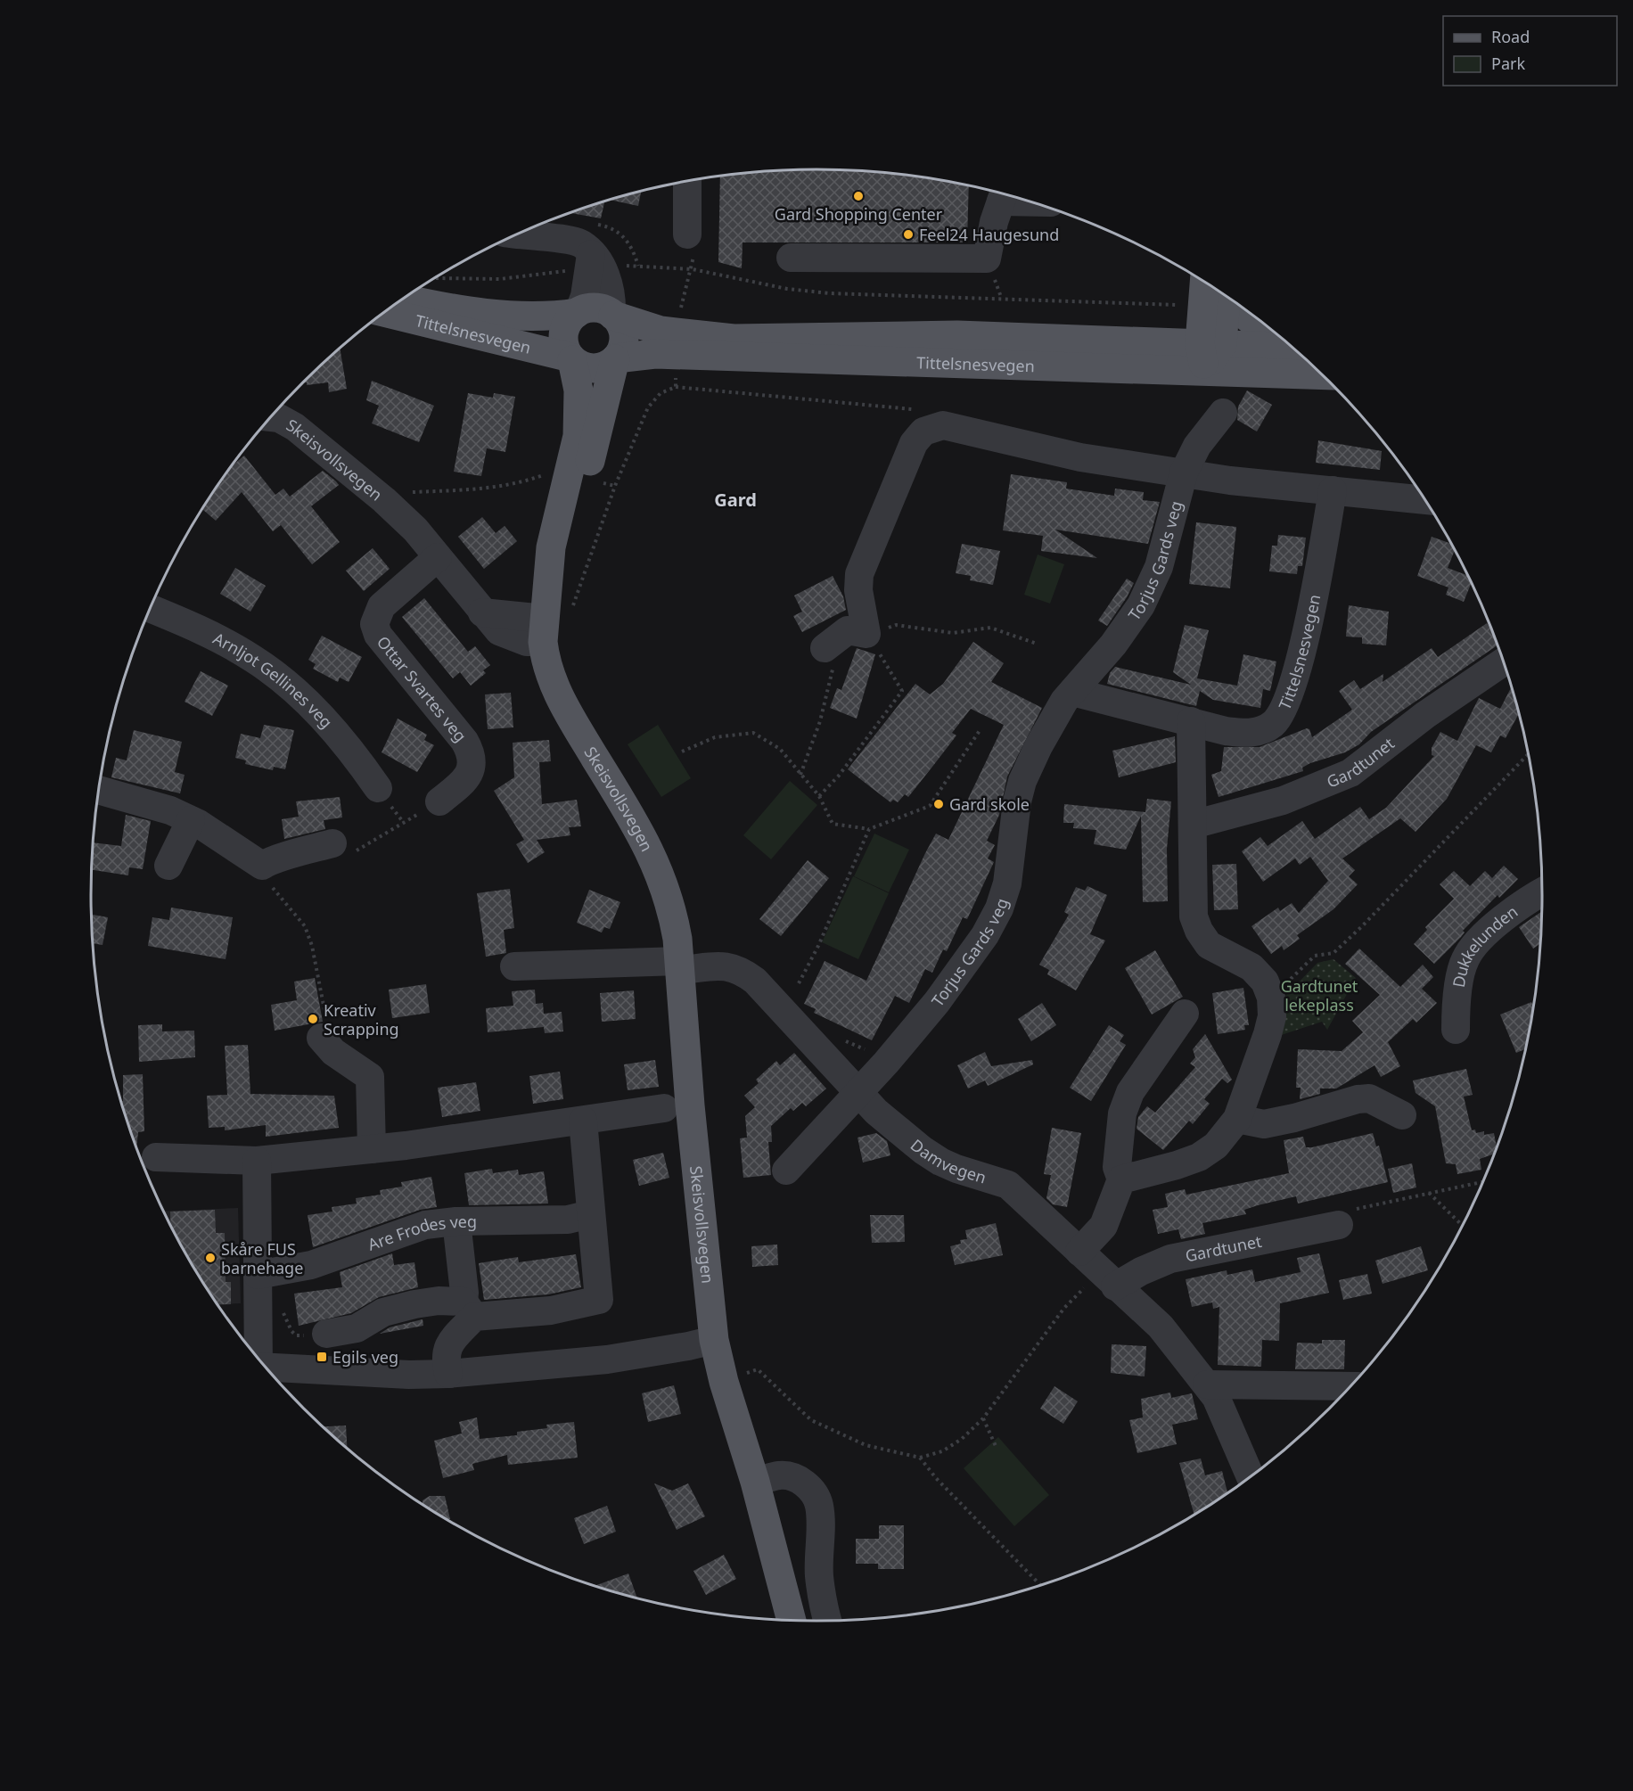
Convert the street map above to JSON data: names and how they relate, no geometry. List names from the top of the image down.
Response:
{
  "streets": {
    "main road": ["Tittelsnesvegen", "Skeisvollsvegen"],
    "street": [
      "Torjus Gards veg",
      "Arnljot Gellines veg",
      "Ottar Svartes veg",
      "Gardtunet",
      "Dukkelunden",
      "Damvegen",
      "Are Frodes veg"
    ]
  },
  "crossings": [
    ["Tittelsnesvegen", "Skeisvollsvegen"],
    ["Skeisvollsvegen", "Ottar Svartes veg"],
    ["Skeisvollsvegen", "Damvegen"],
    ["Torjus Gards veg", "Damvegen"],
    ["Gardtunet", "Damvegen"]
  ],
  "districts": ["Gard"],
  "parks": ["Gardtunet lekeplass"],
  "places": {
    "other": [
      "Gard Shopping Center",
      "Feel24 Haugesund",
      "Gard skole",
      "Kreativ Scrapping",
      "Skåre FUS barnehage"
    ],
    "transit": ["Egils veg"]
  },
  "legend": ["Road", "Park"]
}
